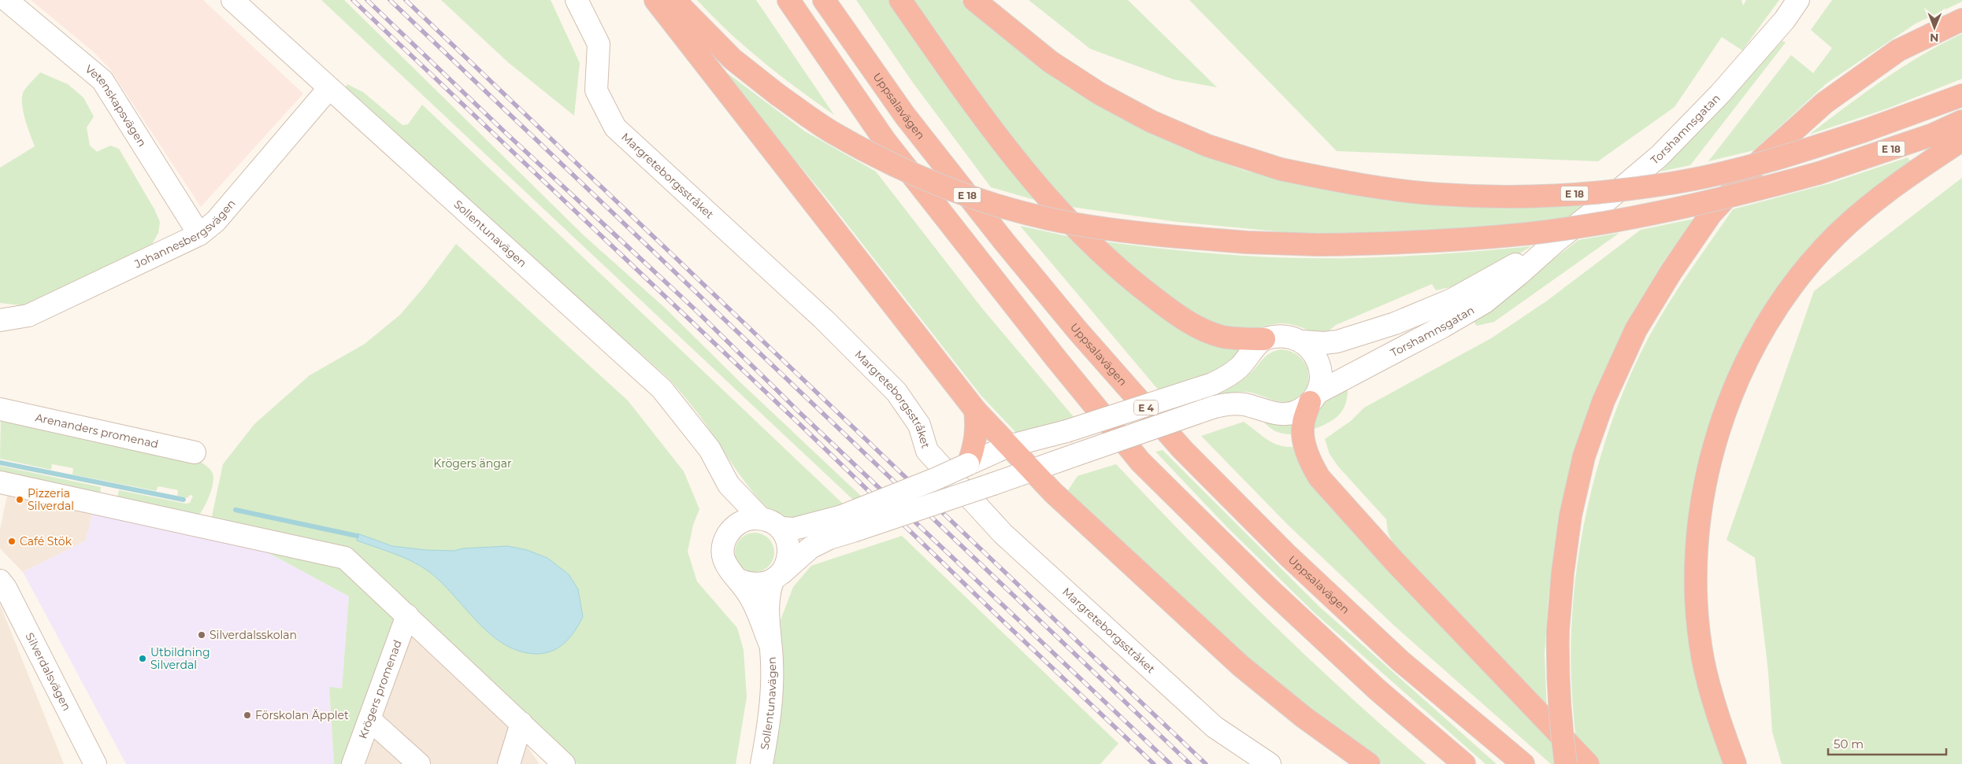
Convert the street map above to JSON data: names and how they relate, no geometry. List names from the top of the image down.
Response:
{
  "streets": {
    "highway": ["Uppsalavägen", "E 18", "E 4"],
    "street": [
      "Vetenskapsvägen",
      "Torshamnsgatan",
      "Margreteborgsstråket",
      "Johannesbergsvägen",
      "Sollentunavägen",
      "Arenanders promenad",
      "Silverdalsvägen",
      "Krögers promenad"
    ]
  },
  "crossings": [
    ["Vetenskapsvägen", "Johannesbergsvägen"],
    ["Johannesbergsvägen", "Sollentunavägen"]
  ],
  "parks": ["Krögers ängar"],
  "places": [
    "Pizzeria Silverdal",
    "Café Stök",
    "Silverdalsskolan",
    "Utbildning Silverdal",
    "Förskolan Äpplet"
  ],
  "scale_bar": "50 m",
  "north": "bottom"
}
